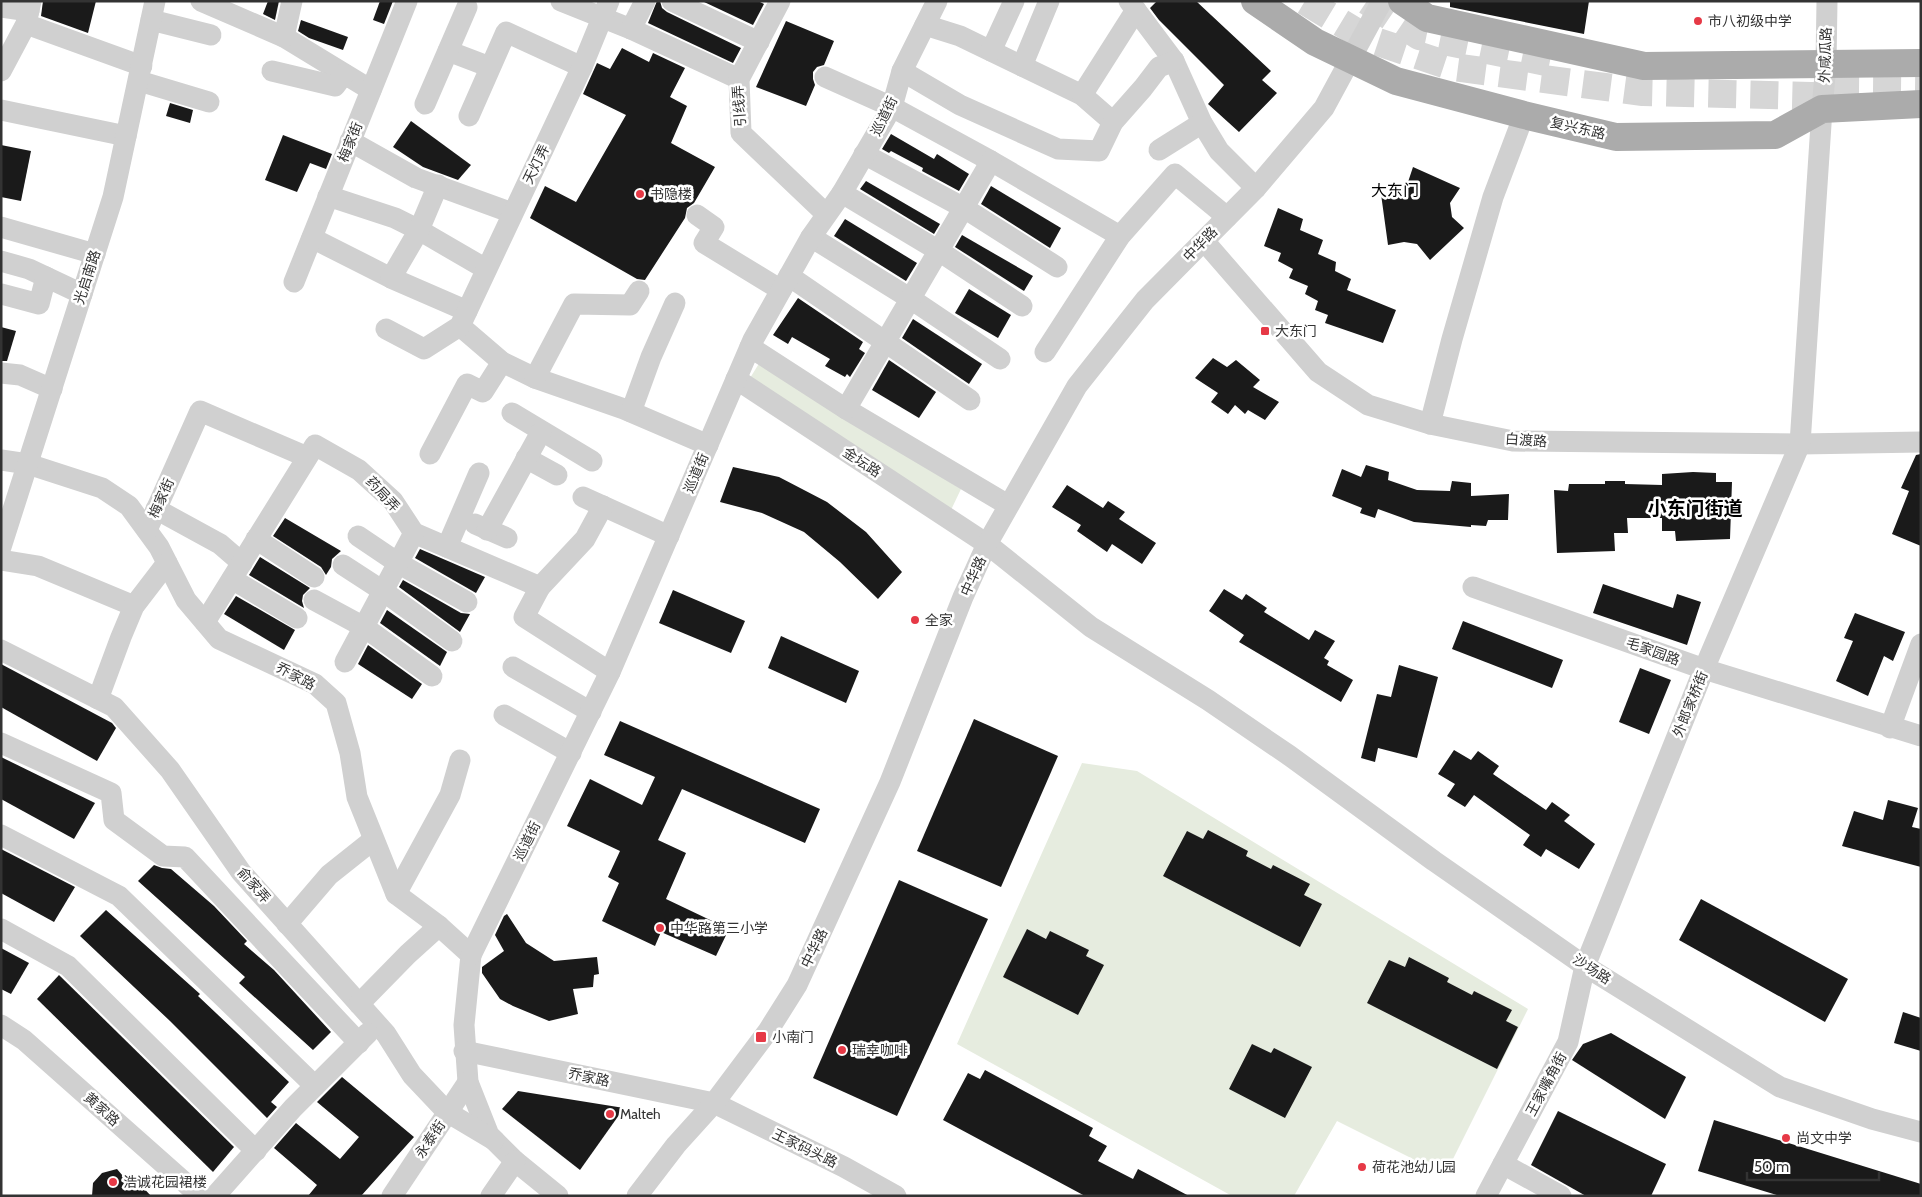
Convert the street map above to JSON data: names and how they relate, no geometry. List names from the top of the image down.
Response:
{
  "streets": {
    "main road": ["复兴东路"],
    "street": [
      "外咸瓜路",
      "引线弄",
      "巡道街",
      "梅家街",
      "天灯弄",
      "中华路",
      "光启南路",
      "白渡路",
      "金坛路",
      "药局弄",
      "毛家园路",
      "乔家路",
      "外郎家桥街",
      "俞家弄",
      "沙场路",
      "王家嘴角街",
      "黄家路",
      "永泰街",
      "王家码头路"
    ]
  },
  "crossings": [
    ["外咸瓜路", "复兴东路"],
    ["外咸瓜路", "白渡路"],
    ["外咸瓜路", "外郎家桥街"],
    ["引线弄", "巡道街"],
    ["引线弄", "天灯弄"],
    ["巡道街", "金坛路"],
    ["复兴东路", "中华路"],
    ["梅家街", "药局弄"],
    ["梅家街", "乔家路"],
    ["中华路", "白渡路"],
    ["中华路", "金坛路"],
    ["中华路", "乔家路"],
    ["中华路", "王家码头路"],
    ["光启南路", "乔家路"],
    ["白渡路", "外郎家桥街"],
    ["金坛路", "沙场路"],
    ["毛家园路", "外郎家桥街"],
    ["乔家路", "王家码头路"],
    ["外郎家桥街", "沙场路"],
    ["外郎家桥街", "王家嘴角街"],
    ["俞家弄", "永泰街"],
    ["沙场路", "王家嘴角街"]
  ],
  "districts": ["大东门", "小东门街道"],
  "places": {
    "other": [
      "市八初级中学",
      "书隐楼",
      "全家",
      "中华路第三小学",
      "瑞幸咖啡",
      "Malteh",
      "尚文中学",
      "荷花池幼儿园",
      "浩诚花园裙楼"
    ],
    "transit": ["大东门", "小南门"]
  },
  "scale_bar": "50 m"
}
